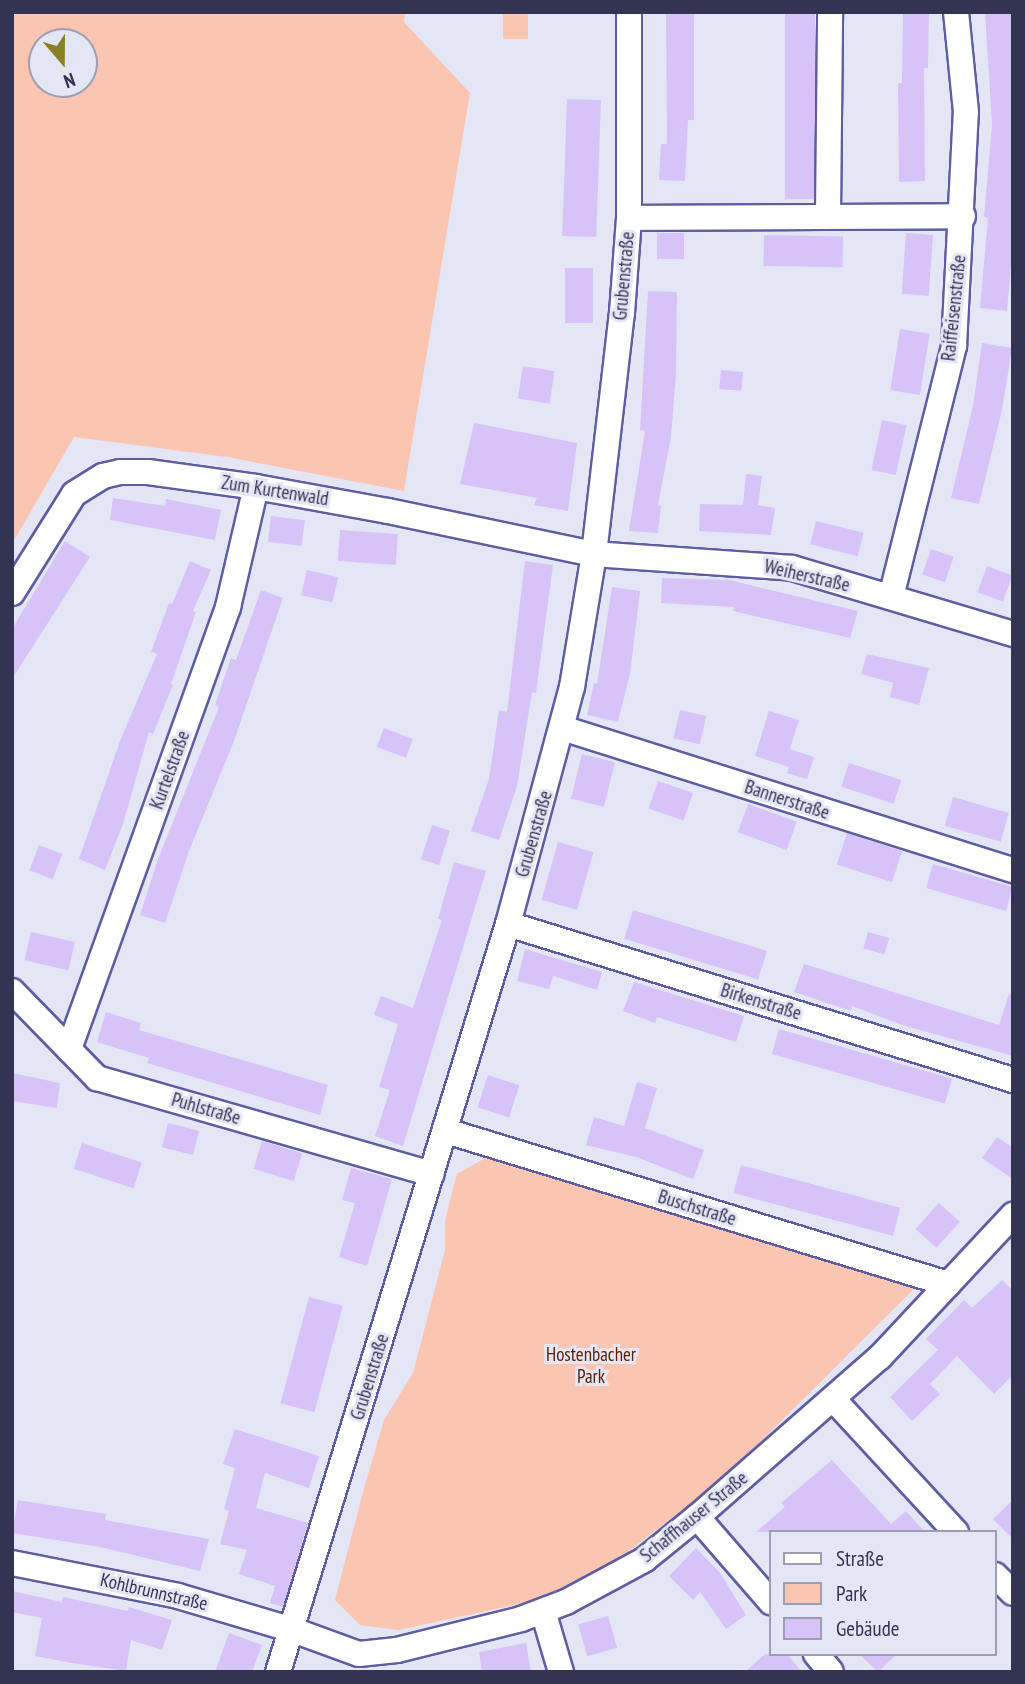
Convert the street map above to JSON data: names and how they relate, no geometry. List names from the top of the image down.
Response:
{
  "streets": {
    "street": [
      "Grubenstraße",
      "Raiffeisenstraße",
      "Zum Kurtenwald",
      "Weiherstraße",
      "Kurtelstraße",
      "Bannerstraße",
      "Birkenstraße",
      "Puhlstraße",
      "Buschstraße",
      "Schaffhauser Straße",
      "Kohlbrunnstraße"
    ]
  },
  "crossings": [
    ["Grubenstraße", "Zum Kurtenwald"],
    ["Grubenstraße", "Weiherstraße"],
    ["Grubenstraße", "Bannerstraße"],
    ["Grubenstraße", "Birkenstraße"],
    ["Grubenstraße", "Puhlstraße"],
    ["Grubenstraße", "Buschstraße"],
    ["Grubenstraße", "Schaffhauser Straße"],
    ["Grubenstraße", "Kohlbrunnstraße"],
    ["Raiffeisenstraße", "Weiherstraße"],
    ["Zum Kurtenwald", "Weiherstraße"],
    ["Zum Kurtenwald", "Kurtelstraße"],
    ["Kurtelstraße", "Puhlstraße"],
    ["Buschstraße", "Schaffhauser Straße"],
    ["Schaffhauser Straße", "Kohlbrunnstraße"]
  ],
  "parks": ["Hostenbacher Park"],
  "legend": ["Straße", "Park", "Gebäude"],
  "north": "bottom"
}
